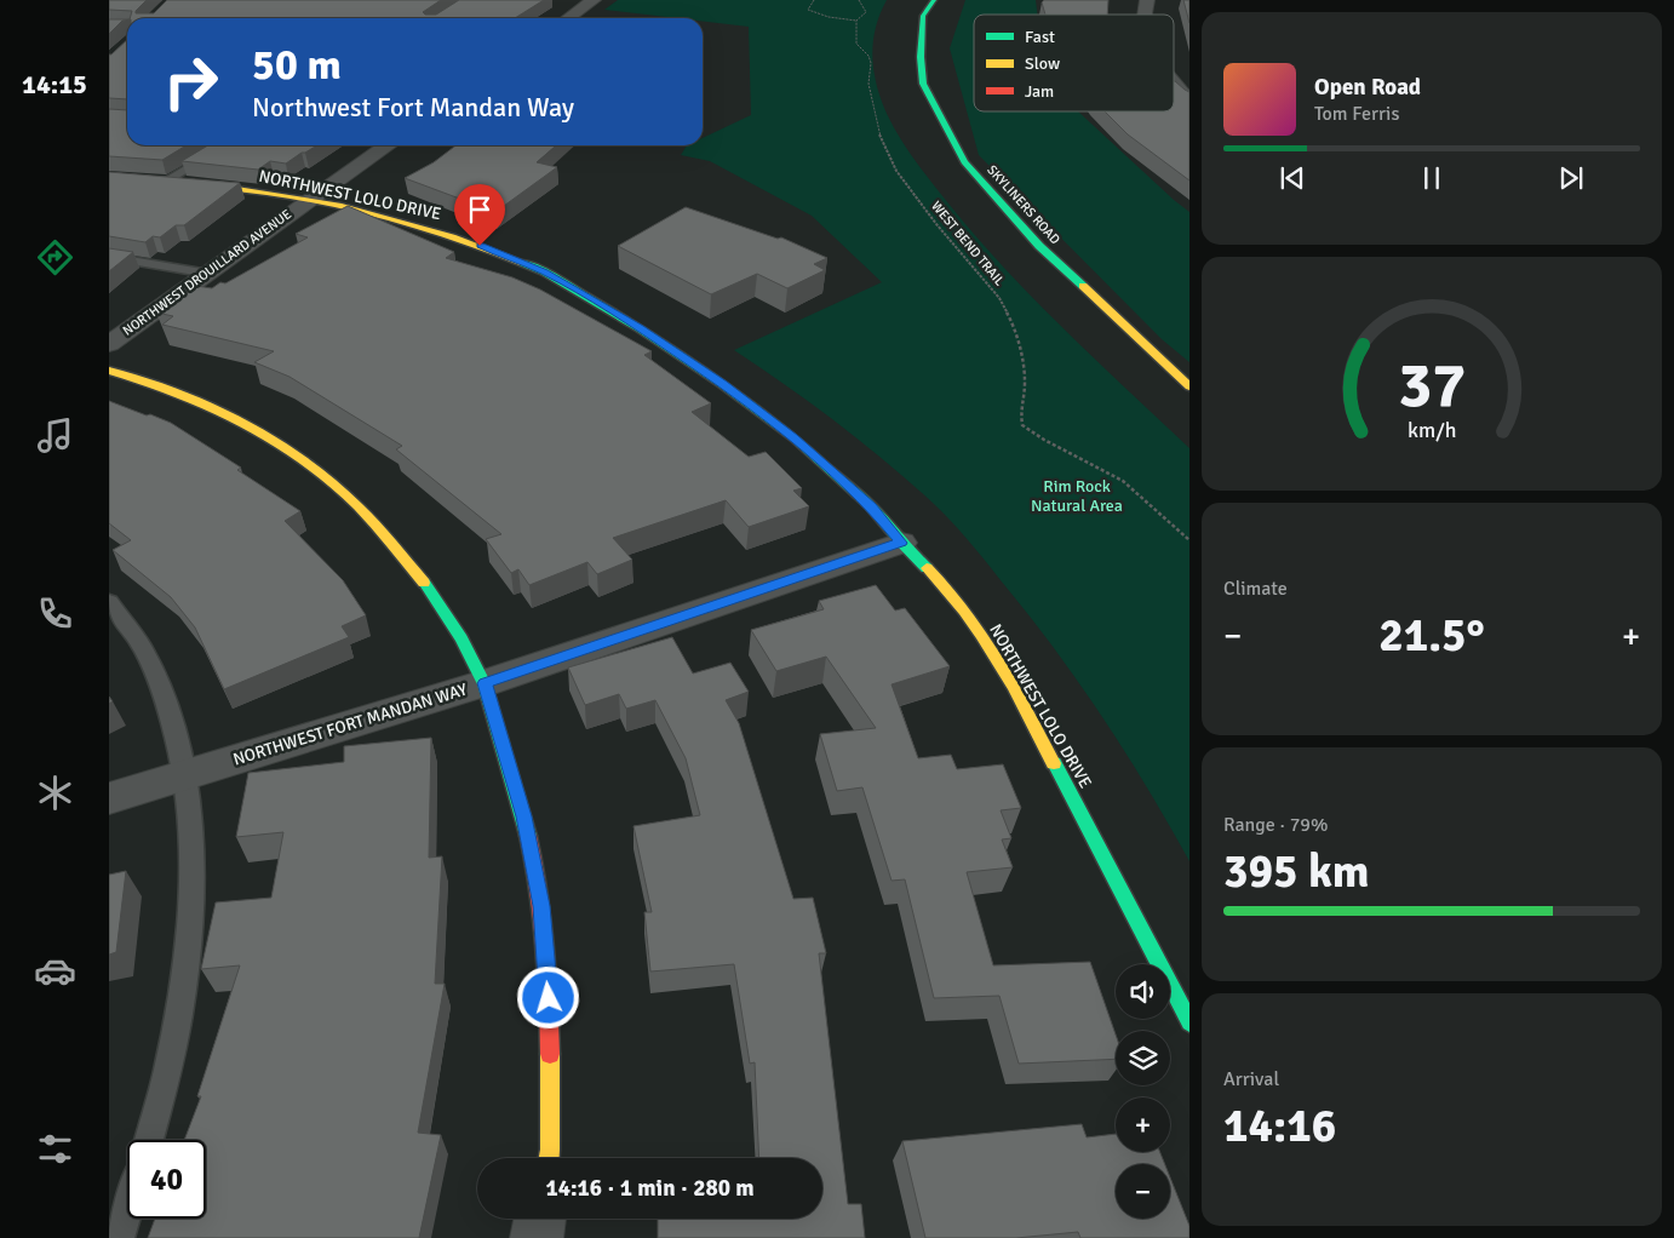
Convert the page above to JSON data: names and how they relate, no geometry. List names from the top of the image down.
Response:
{
  "streets": {
    "street": [
      "NORTHWEST LOLO DRIVE",
      "SKYLINERS ROAD",
      "NORTHWEST DROUILLARD AVENUE",
      "NORTHWEST FORT MANDAN WAY"
    ],
    "path": ["WEST BEND TRAIL"]
  },
  "crossings": [
    ["NORTHWEST LOLO DRIVE", "NORTHWEST DROUILLARD AVENUE"],
    ["NORTHWEST LOLO DRIVE", "NORTHWEST FORT MANDAN WAY"]
  ],
  "parks": ["Rim Rock Natural Area"],
  "legend": ["Fast", "Slow", "Jam"],
  "page": {
    "tabs": "14:15",
    "turn": ["50 m", "Northwest Fort Mandan Way"],
    "song": ["Open Road", "Tom Ferris"],
    "tile": [
      "Climate",
      ["Range · 79%", "395 km"],
      ["Arrival", "14:16"]
    ],
    "heat": ["−", "21.5°", "+"],
    "map_buttons": ["+", "−"],
    "limit": "40",
    "trip": "14:16 · 1 min · 280 m",
    "gauge": ["37", "km/h"]
  }
}
